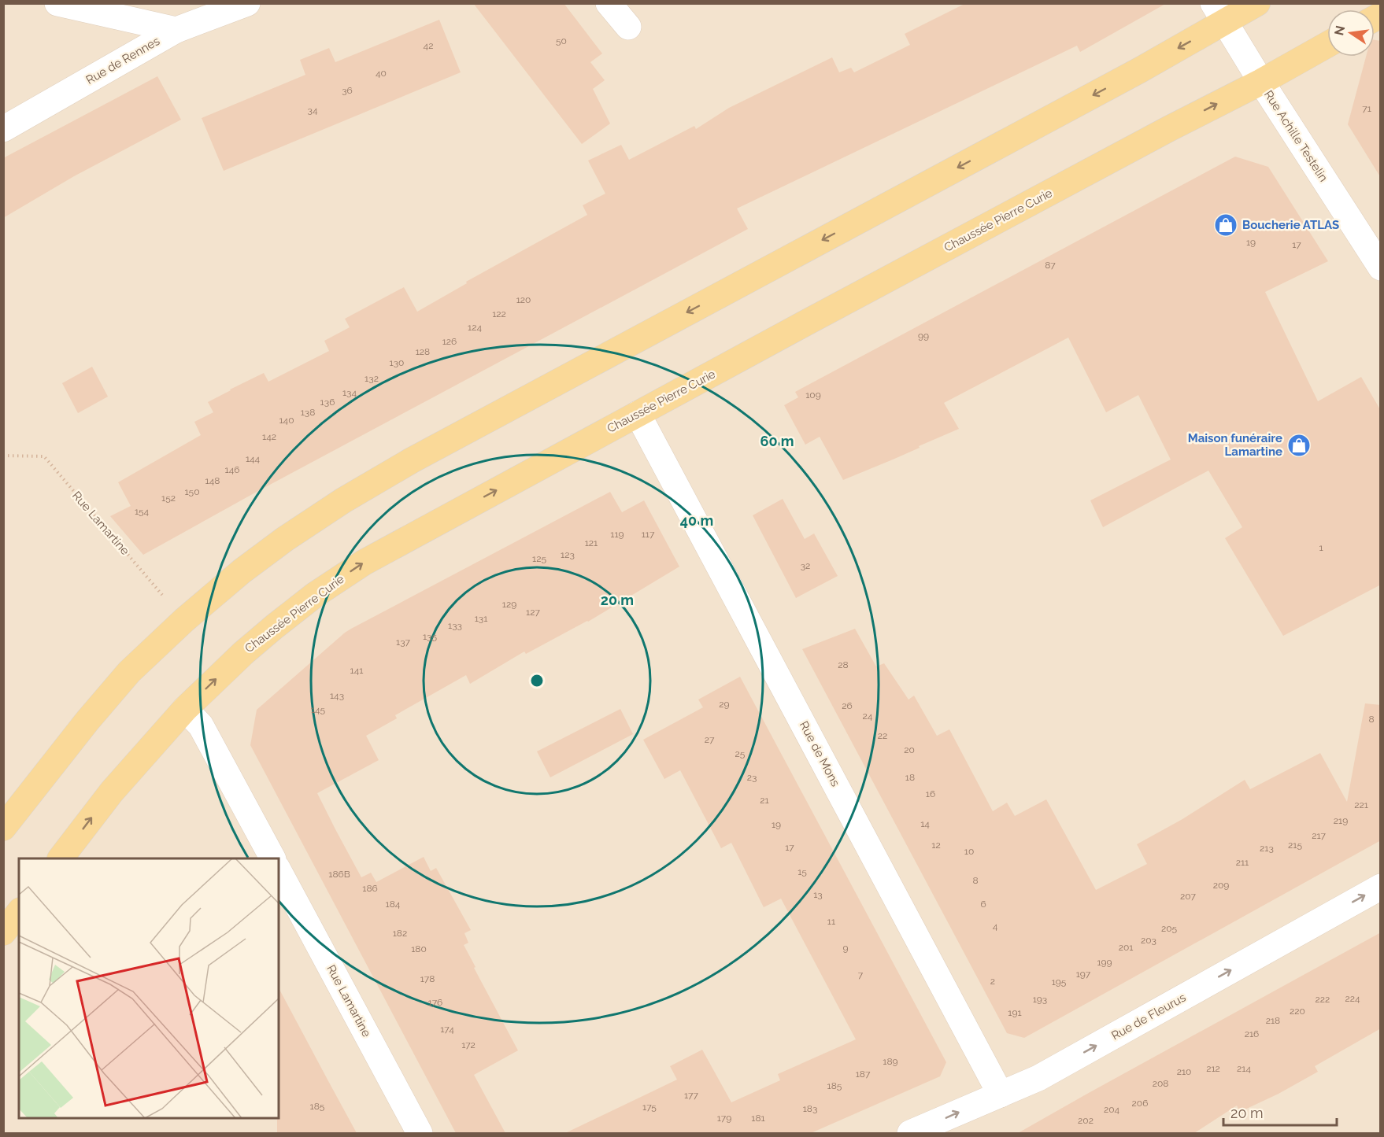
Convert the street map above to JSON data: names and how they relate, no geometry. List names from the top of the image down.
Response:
{
  "streets": {
    "main road": ["Chaussée Pierre Curie"],
    "street": [
      "Rue de Rennes",
      "Rue Achille Testelin",
      "Rue Lamartine",
      "Rue de Mons",
      "Rue de Fleurus"
    ]
  },
  "crossings": [
    ["Rue Achille Testelin", "Chaussée Pierre Curie"],
    ["Chaussée Pierre Curie", "Rue de Mons"],
    ["Rue de Mons", "Rue de Fleurus"]
  ],
  "one_way": ["Rue de Fleurus"],
  "places": {
    "shop": ["Boucherie ATLAS", "Maison funéraire Lamartine"]
  },
  "house_numbers": [
    "50",
    "42",
    "40",
    "36",
    "71",
    "34",
    "19",
    "17",
    "87",
    "120",
    "122",
    "124",
    "99",
    "126",
    "128",
    "130",
    "132",
    "134",
    "109",
    "136",
    "138",
    "140",
    "142",
    "144",
    "146",
    "148",
    "150",
    "152",
    "154",
    "119",
    "117",
    "121",
    "1",
    "123",
    "125",
    "32",
    "129",
    "127",
    "131",
    "133",
    "135",
    "137",
    "28",
    "141",
    "143",
    "29",
    "26",
    "145",
    "24",
    "8",
    "22",
    "27",
    "20",
    "25",
    "23",
    "18",
    "16",
    "21",
    "221",
    "219",
    "14",
    "19",
    "217",
    "12",
    "215",
    "17",
    "213",
    "10",
    "211",
    "15",
    "186B",
    "8",
    "209",
    "186",
    "13",
    "207",
    "184",
    "6",
    "11",
    "4",
    "205",
    "182",
    "203",
    "201",
    "9",
    "180",
    "199",
    "197",
    "7",
    "178",
    "2",
    "195",
    "224",
    "193",
    "222",
    "176",
    "220",
    "191",
    "218",
    "174",
    "216",
    "172",
    "189",
    "212",
    "214",
    "210",
    "187",
    "208",
    "185",
    "177",
    "206",
    "185",
    "175",
    "183",
    "204",
    "179",
    "181",
    "202"
  ],
  "scale_bar": "20 m",
  "north": "left",
  "rings": ["60 m", "40 m", "20 m"]
}
